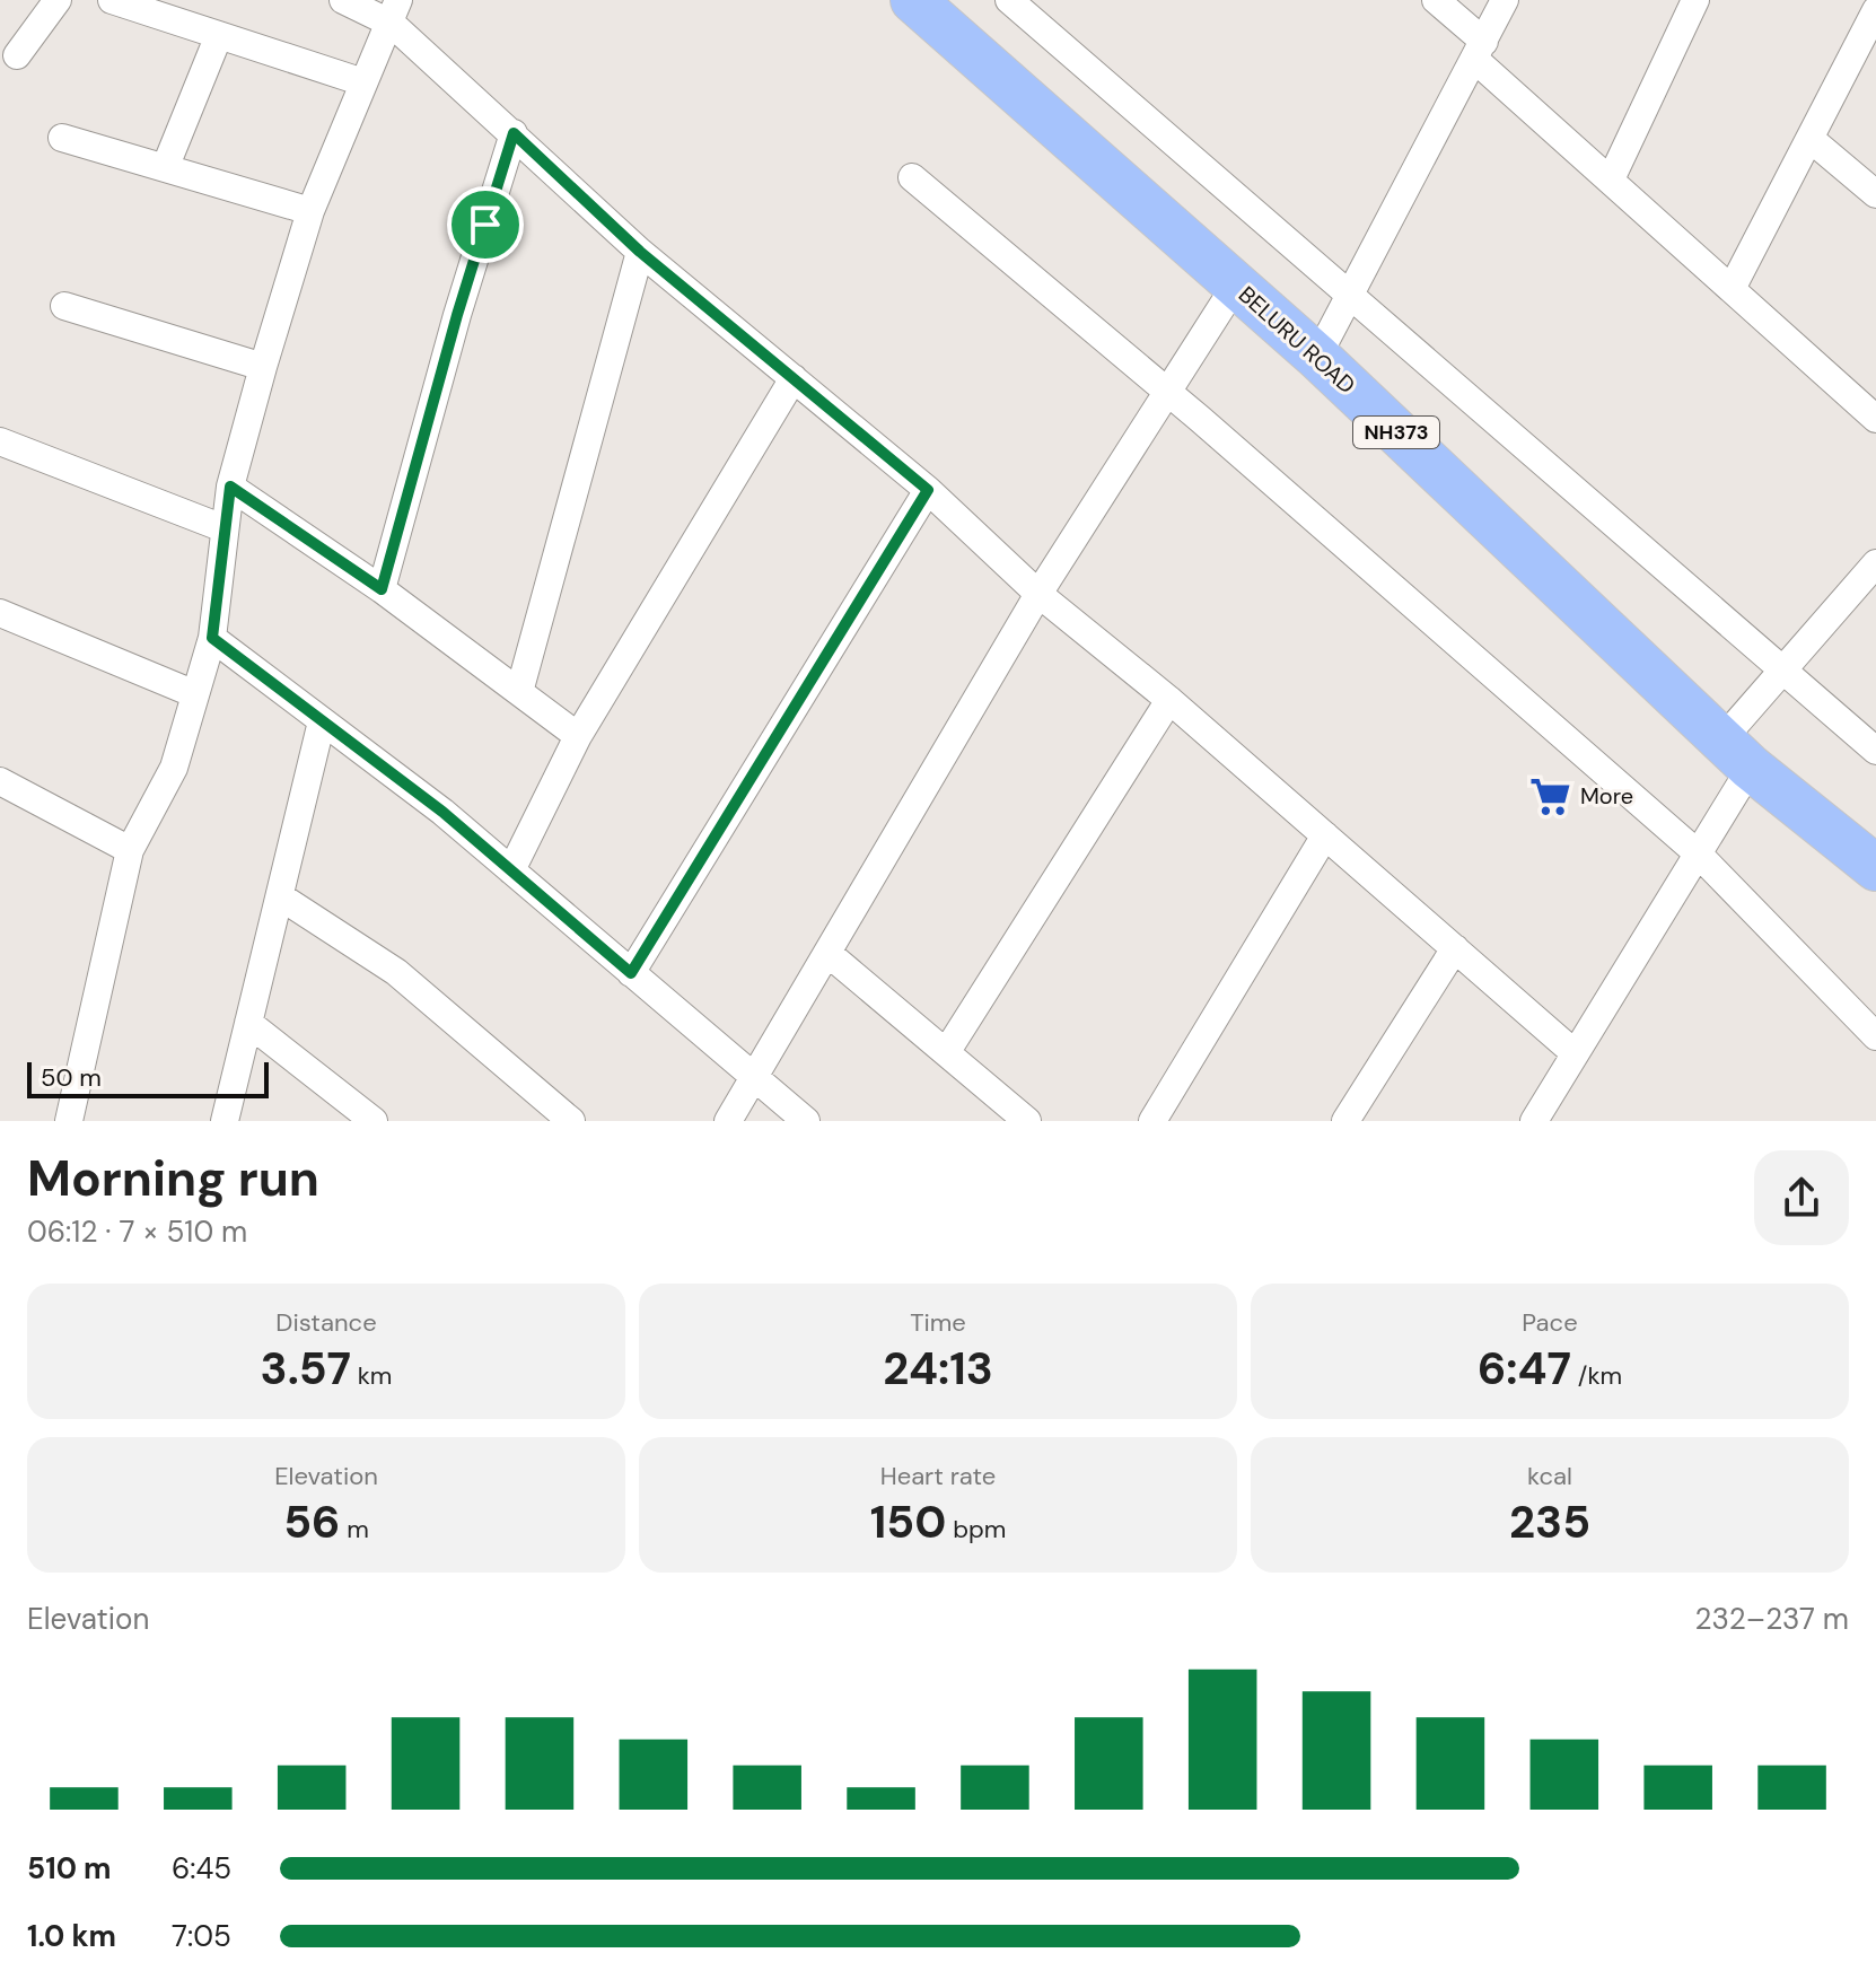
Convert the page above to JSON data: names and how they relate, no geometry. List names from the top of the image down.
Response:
{
  "streets": {
    "highway": ["BELURU ROAD", "NH373"]
  },
  "places": {
    "supermarket": ["More"]
  },
  "scale_bar": "50 m",
  "page": {
    "scale": "50 m",
    "heading": ["Morning run", "06:12 · 7 × 510 m"],
    "stats": [
      ["Distance", "3.57 km"],
      ["Time", "24:13"],
      ["Pace", "6:47 /km"],
      ["Elevation", "56 m"],
      ["Heart rate", "150 bpm"],
      ["kcal", "235"]
    ],
    "chart": ["Elevation", "232–237 m"],
    "list": [
      {
        "name": "510 m",
        "note": "6:45"
      },
      {
        "name": "1.0 km",
        "note": "7:05"
      }
    ]
  }
}
